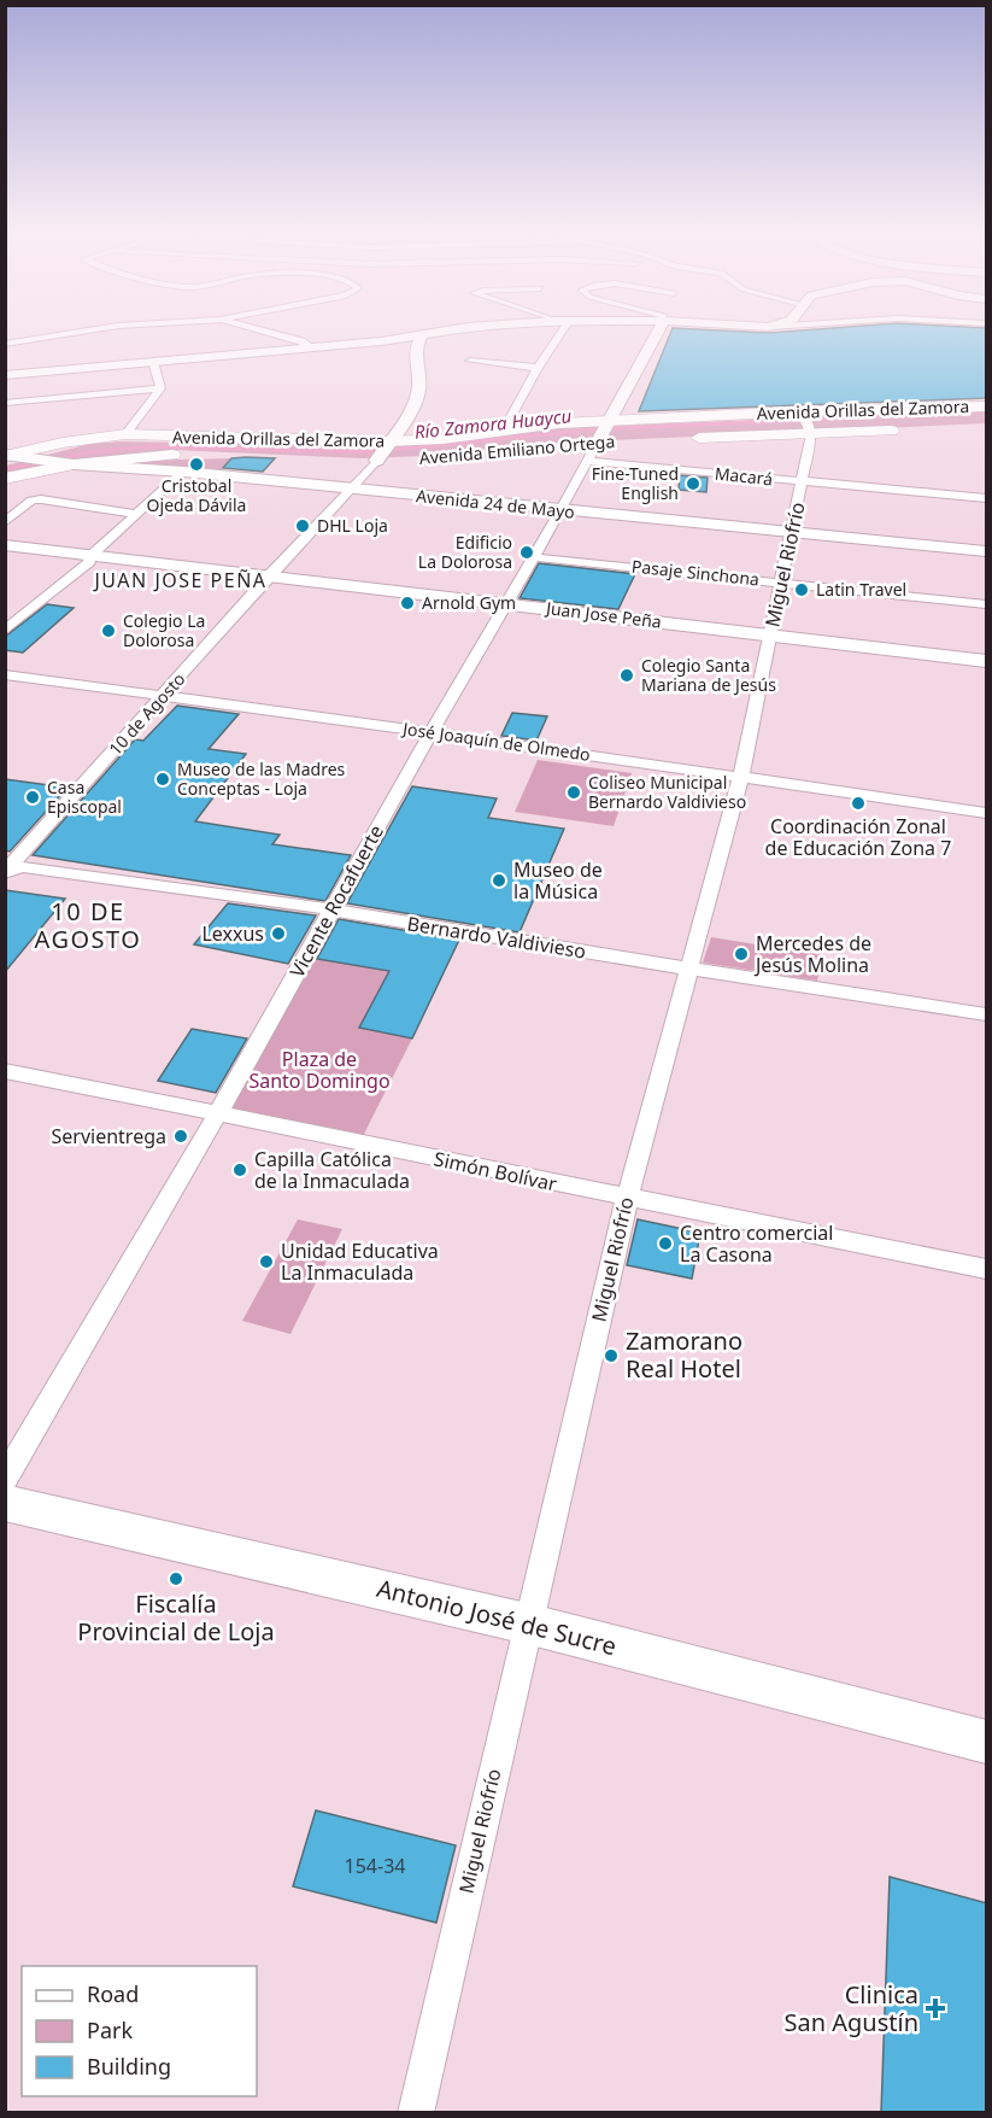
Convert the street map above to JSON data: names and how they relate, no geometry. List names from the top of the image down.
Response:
{
  "streets": {
    "main road": ["Avenida Orillas del Zamora", "Avenida Emiliano Ortega"],
    "street": [
      "Macará",
      "Avenida 24 de Mayo",
      "Miguel Riofrío",
      "Pasaje Sinchona",
      "Juan Jose Peña",
      "10 de Agosto",
      "José Joaquín de Olmedo",
      "Vicente Rocafuerte",
      "Bernardo Valdivieso",
      "Simón Bolívar",
      "Antonio José de Sucre"
    ]
  },
  "crossings": [
    ["Avenida Orillas del Zamora", "Avenida 24 de Mayo"],
    ["Avenida Orillas del Zamora", "Vicente Rocafuerte"],
    ["Avenida Emiliano Ortega", "10 de Agosto"],
    ["Avenida Emiliano Ortega", "Vicente Rocafuerte"],
    ["Macará", "Miguel Riofrío"],
    ["Macará", "Vicente Rocafuerte"],
    ["Avenida 24 de Mayo", "Miguel Riofrío"],
    ["Avenida 24 de Mayo", "10 de Agosto"],
    ["Avenida 24 de Mayo", "Vicente Rocafuerte"],
    ["Miguel Riofrío", "Pasaje Sinchona"],
    ["Miguel Riofrío", "Juan Jose Peña"],
    ["Miguel Riofrío", "José Joaquín de Olmedo"],
    ["Miguel Riofrío", "Bernardo Valdivieso"],
    ["Miguel Riofrío", "Simón Bolívar"],
    ["Miguel Riofrío", "Antonio José de Sucre"],
    ["Pasaje Sinchona", "Vicente Rocafuerte"],
    ["Juan Jose Peña", "10 de Agosto"],
    ["Juan Jose Peña", "Vicente Rocafuerte"],
    ["10 de Agosto", "José Joaquín de Olmedo"],
    ["10 de Agosto", "Bernardo Valdivieso"],
    ["José Joaquín de Olmedo", "Vicente Rocafuerte"],
    ["Vicente Rocafuerte", "Bernardo Valdivieso"],
    ["Vicente Rocafuerte", "Simón Bolívar"]
  ],
  "districts": ["JUAN JOSE PEÑA", "10 DE AGOSTO"],
  "water": ["Río Zamora Huaycu"],
  "parks": ["Plaza de Santo Domingo"],
  "places": {
    "other": [
      "Cristobal Ojeda Dávila",
      "Fine-Tuned English",
      "DHL Loja",
      "Edificio La Dolorosa",
      "Latin Travel",
      "Arnold Gym",
      "Colegio La Dolorosa",
      "Colegio Santa Mariana de Jesús",
      "Museo de las Madres Conceptas - Loja",
      "Coliseo Municipal Bernardo Valdivieso",
      "Casa Episcopal",
      "Coordinación Zonal de Educación Zona 7",
      "Museo de la Música",
      "Lexxus",
      "Mercedes de Jesús Molina",
      "Servientrega",
      "Capilla Católica de la Inmaculada",
      "Centro comercial La Casona",
      "Unidad Educativa La Inmaculada",
      "Zamorano Real Hotel",
      "Fiscalía Provincial de Loja"
    ],
    "health": ["Clinica San Agustín"]
  },
  "house_numbers": ["154-34"],
  "legend": ["Road", "Park", "Building"]
}
